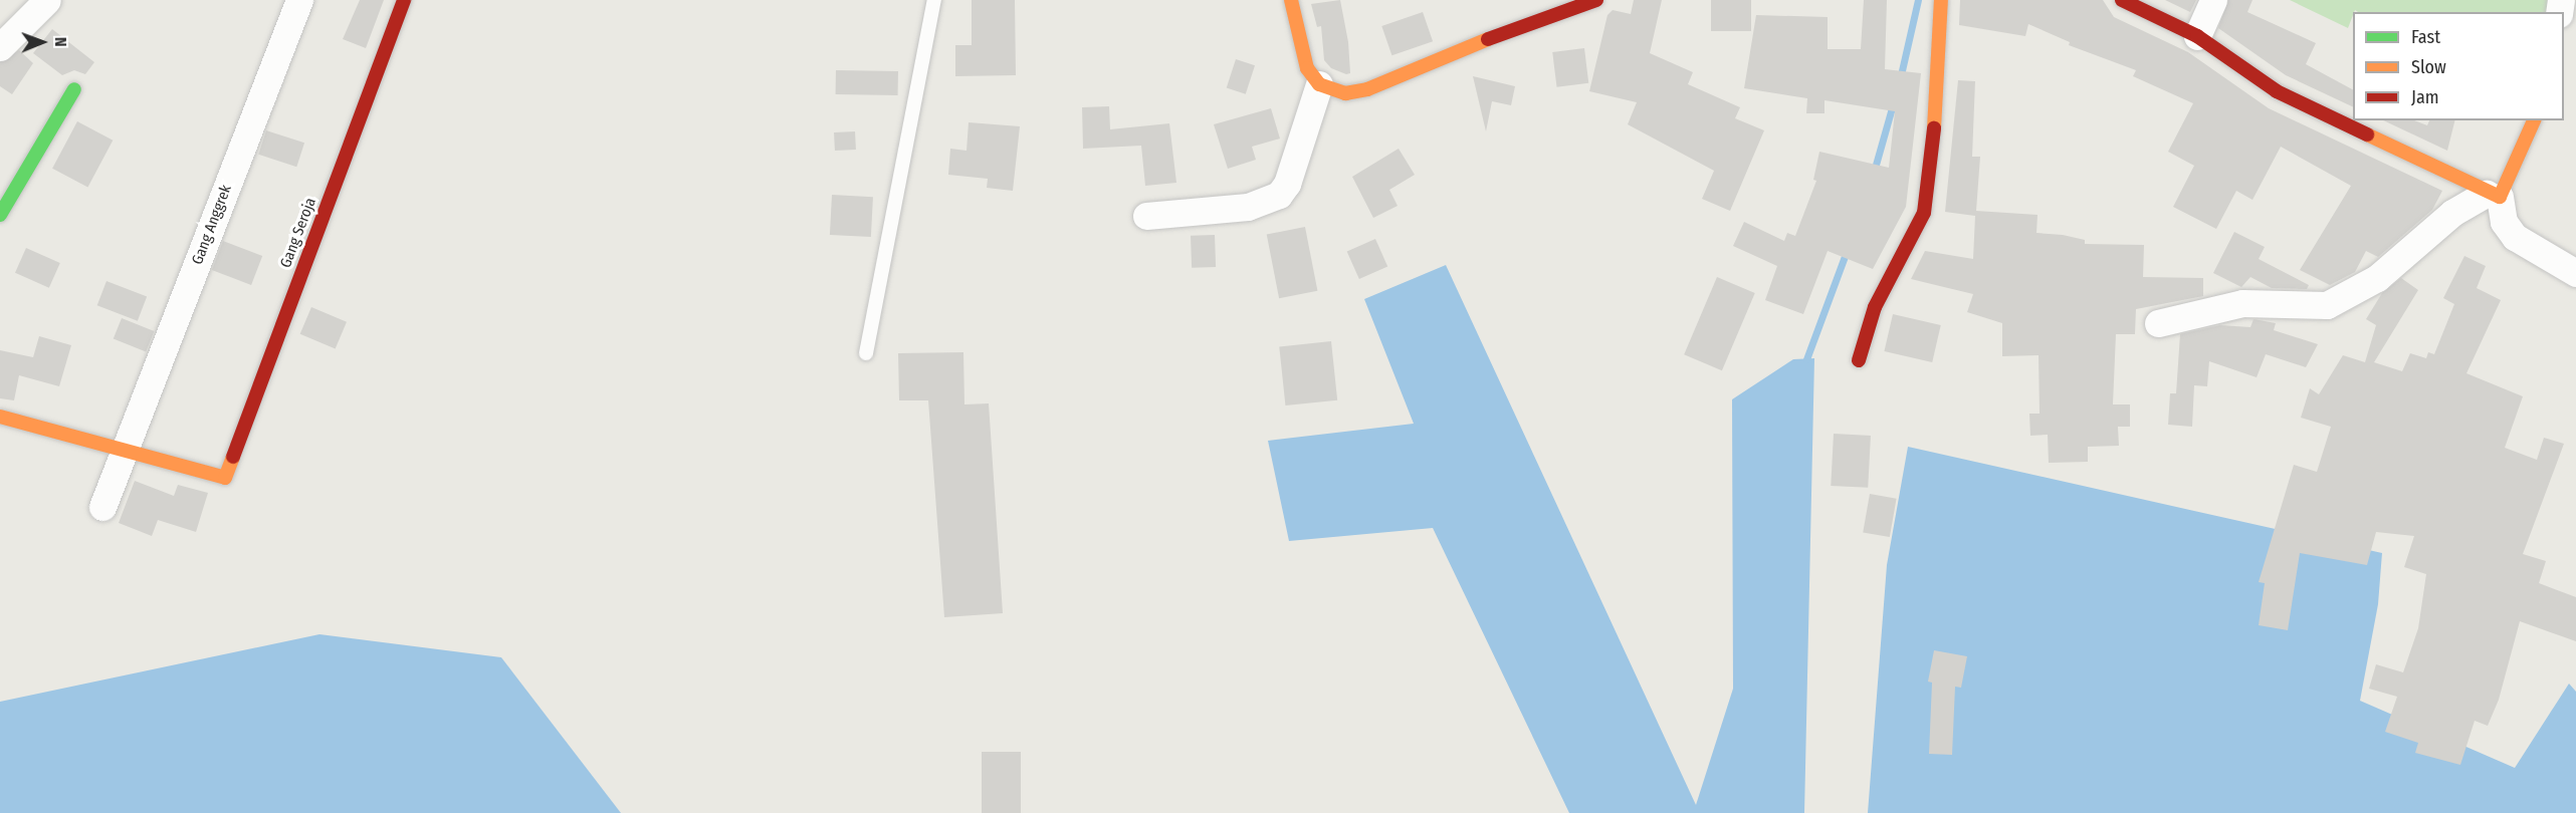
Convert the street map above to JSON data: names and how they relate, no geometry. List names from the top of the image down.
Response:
{
  "streets": {
    "street": ["Gang Anggrek", "Gang Seroja"]
  },
  "crossings": [
    ["Gang Anggrek", "Gang Seroja"]
  ],
  "legend": ["Fast", "Slow", "Jam"],
  "north": "right"
}
